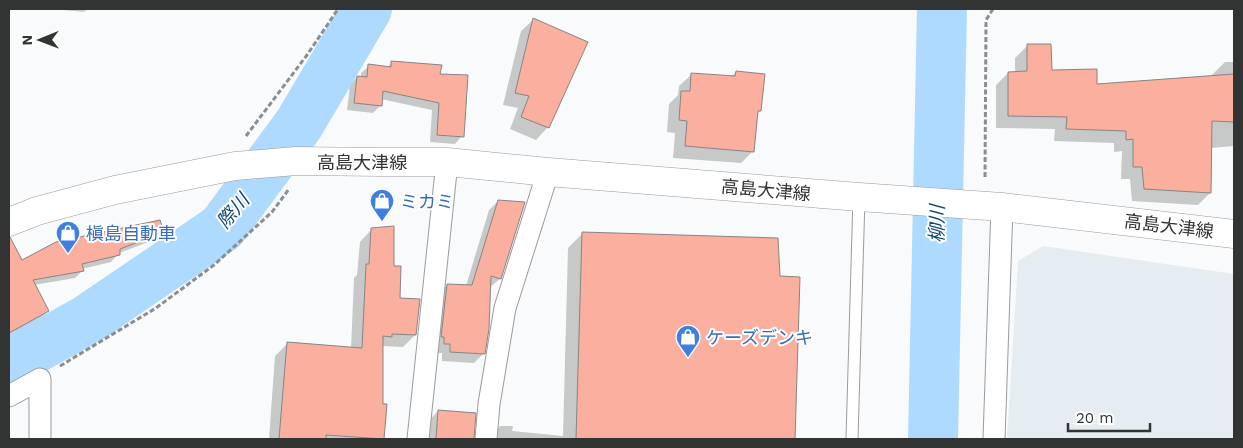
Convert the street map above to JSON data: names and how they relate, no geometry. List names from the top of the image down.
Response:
{
  "streets": {
    "main road": ["高島大津線"]
  },
  "water": ["際川", "柳川"],
  "places": {
    "shop": ["ミカミ", "槇島自動車", "ケーズデンキ"]
  },
  "scale_bar": "20 m",
  "north": "left"
}
